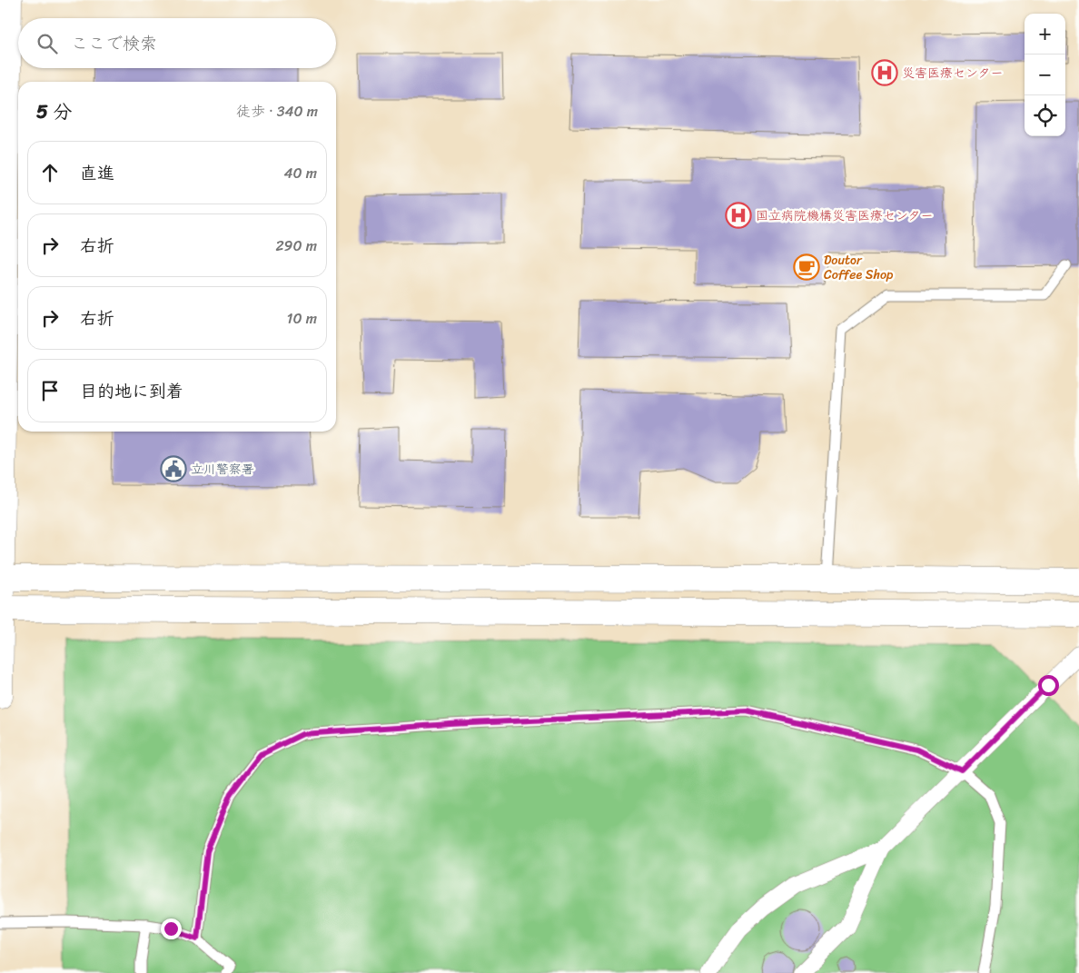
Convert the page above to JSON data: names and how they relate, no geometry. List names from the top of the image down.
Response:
{
  "places": {
    "hospital": ["災害医療センター", "国立病院機構災害医療センター"],
    "cafe": ["Doutor Coffee Shop"],
    "public building": ["立川警察署"]
  },
  "page": {
    "map_buttons": ["+", "−"],
    "search": "ここで検索",
    "heading": ["5 分", "徒歩 · 340 m"],
    "list": [
      ["直進", "40 m"],
      ["右折", "290 m"],
      ["右折", "10 m"],
      "目的地に到着"
    ]
  }
}
